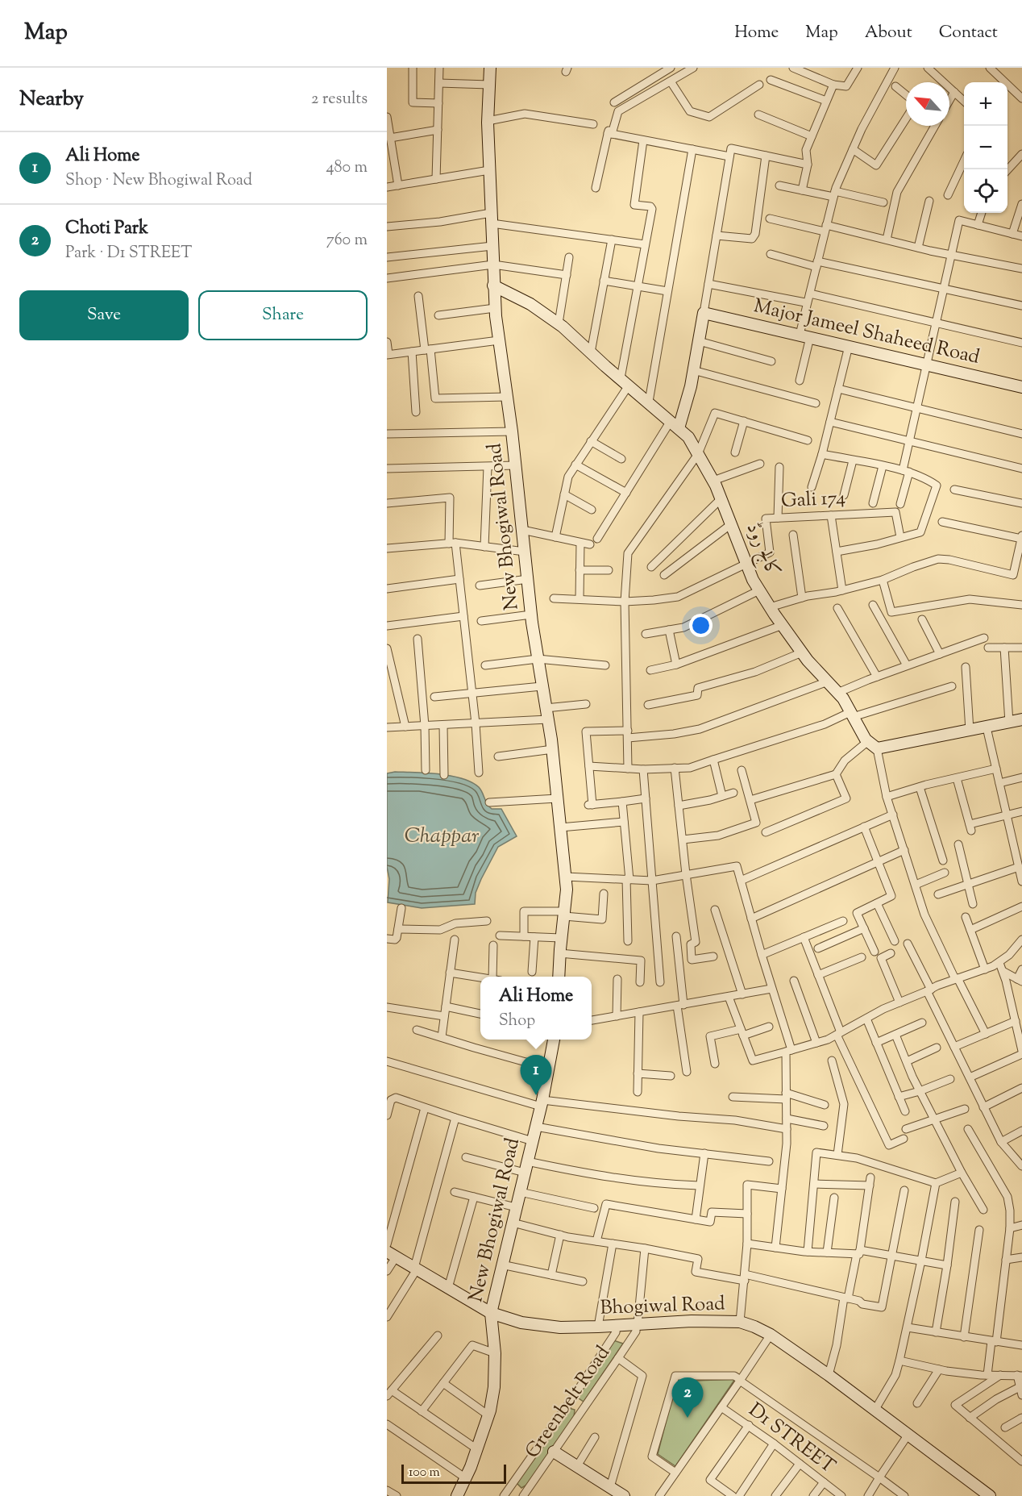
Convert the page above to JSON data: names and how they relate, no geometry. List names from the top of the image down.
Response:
{
  "streets": {
    "street": [
      "Major Jameel Shaheed Road",
      "Gali 174",
      "New Bhogiwal Road",
      "کالج روڈ",
      "Bhogiwal Road",
      "Greenbelt Road",
      "D1 STREET"
    ]
  },
  "crossings": [
    ["Gali 174", "کالج روڈ"],
    ["New Bhogiwal Road", "کالج روڈ"],
    ["New Bhogiwal Road", "Bhogiwal Road"],
    ["Bhogiwal Road", "Greenbelt Road"]
  ],
  "water": ["Chappar"],
  "scale_bar": "100 m",
  "north": "top left",
  "page": {
    "header": "Map",
    "nav": [
      "Home",
      "Map",
      "About",
      "Contact"
    ],
    "heading": ["Nearby", "2 results"],
    "map_buttons": ["+", "−"],
    "list": [
      {
        "mark": "1",
        "name": "Ali Home",
        "note": "Shop · New Bhogiwal Road",
        "value": "480 m"
      },
      {
        "mark": "2",
        "name": "Choti Park",
        "note": "Park · D1 STREET",
        "value": "760 m"
      }
    ],
    "buttons": ["Save", "Share"],
    "popup": ["Ali Home", "Shop"],
    "pins": ["1", "2"],
    "scale": "100 m"
  }
}
